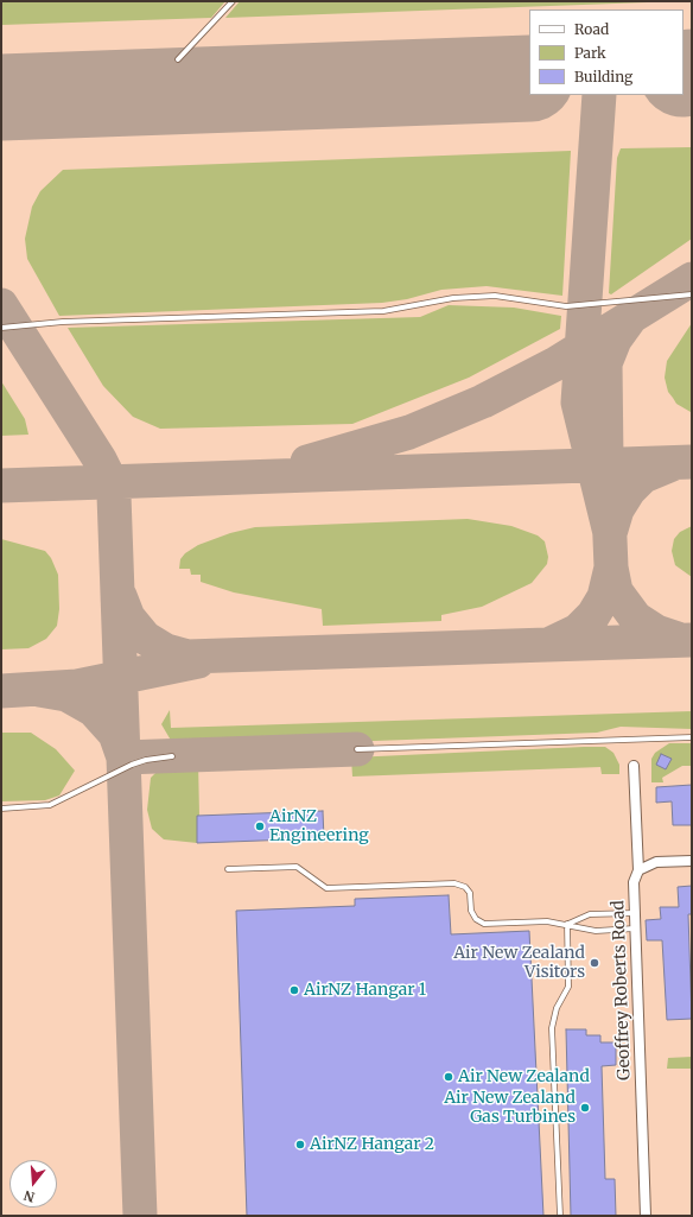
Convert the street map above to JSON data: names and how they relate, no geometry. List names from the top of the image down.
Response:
{
  "streets": {
    "street": ["Geoffrey Roberts Road"]
  },
  "places": [
    "AirNZ Engineering",
    "Air New Zealand Visitors",
    "AirNZ Hangar 1",
    "Air New Zealand",
    "Air New Zealand Gas Turbines",
    "AirNZ Hangar 2"
  ],
  "legend": ["Road", "Park", "Building"],
  "north": "bottom"
}
